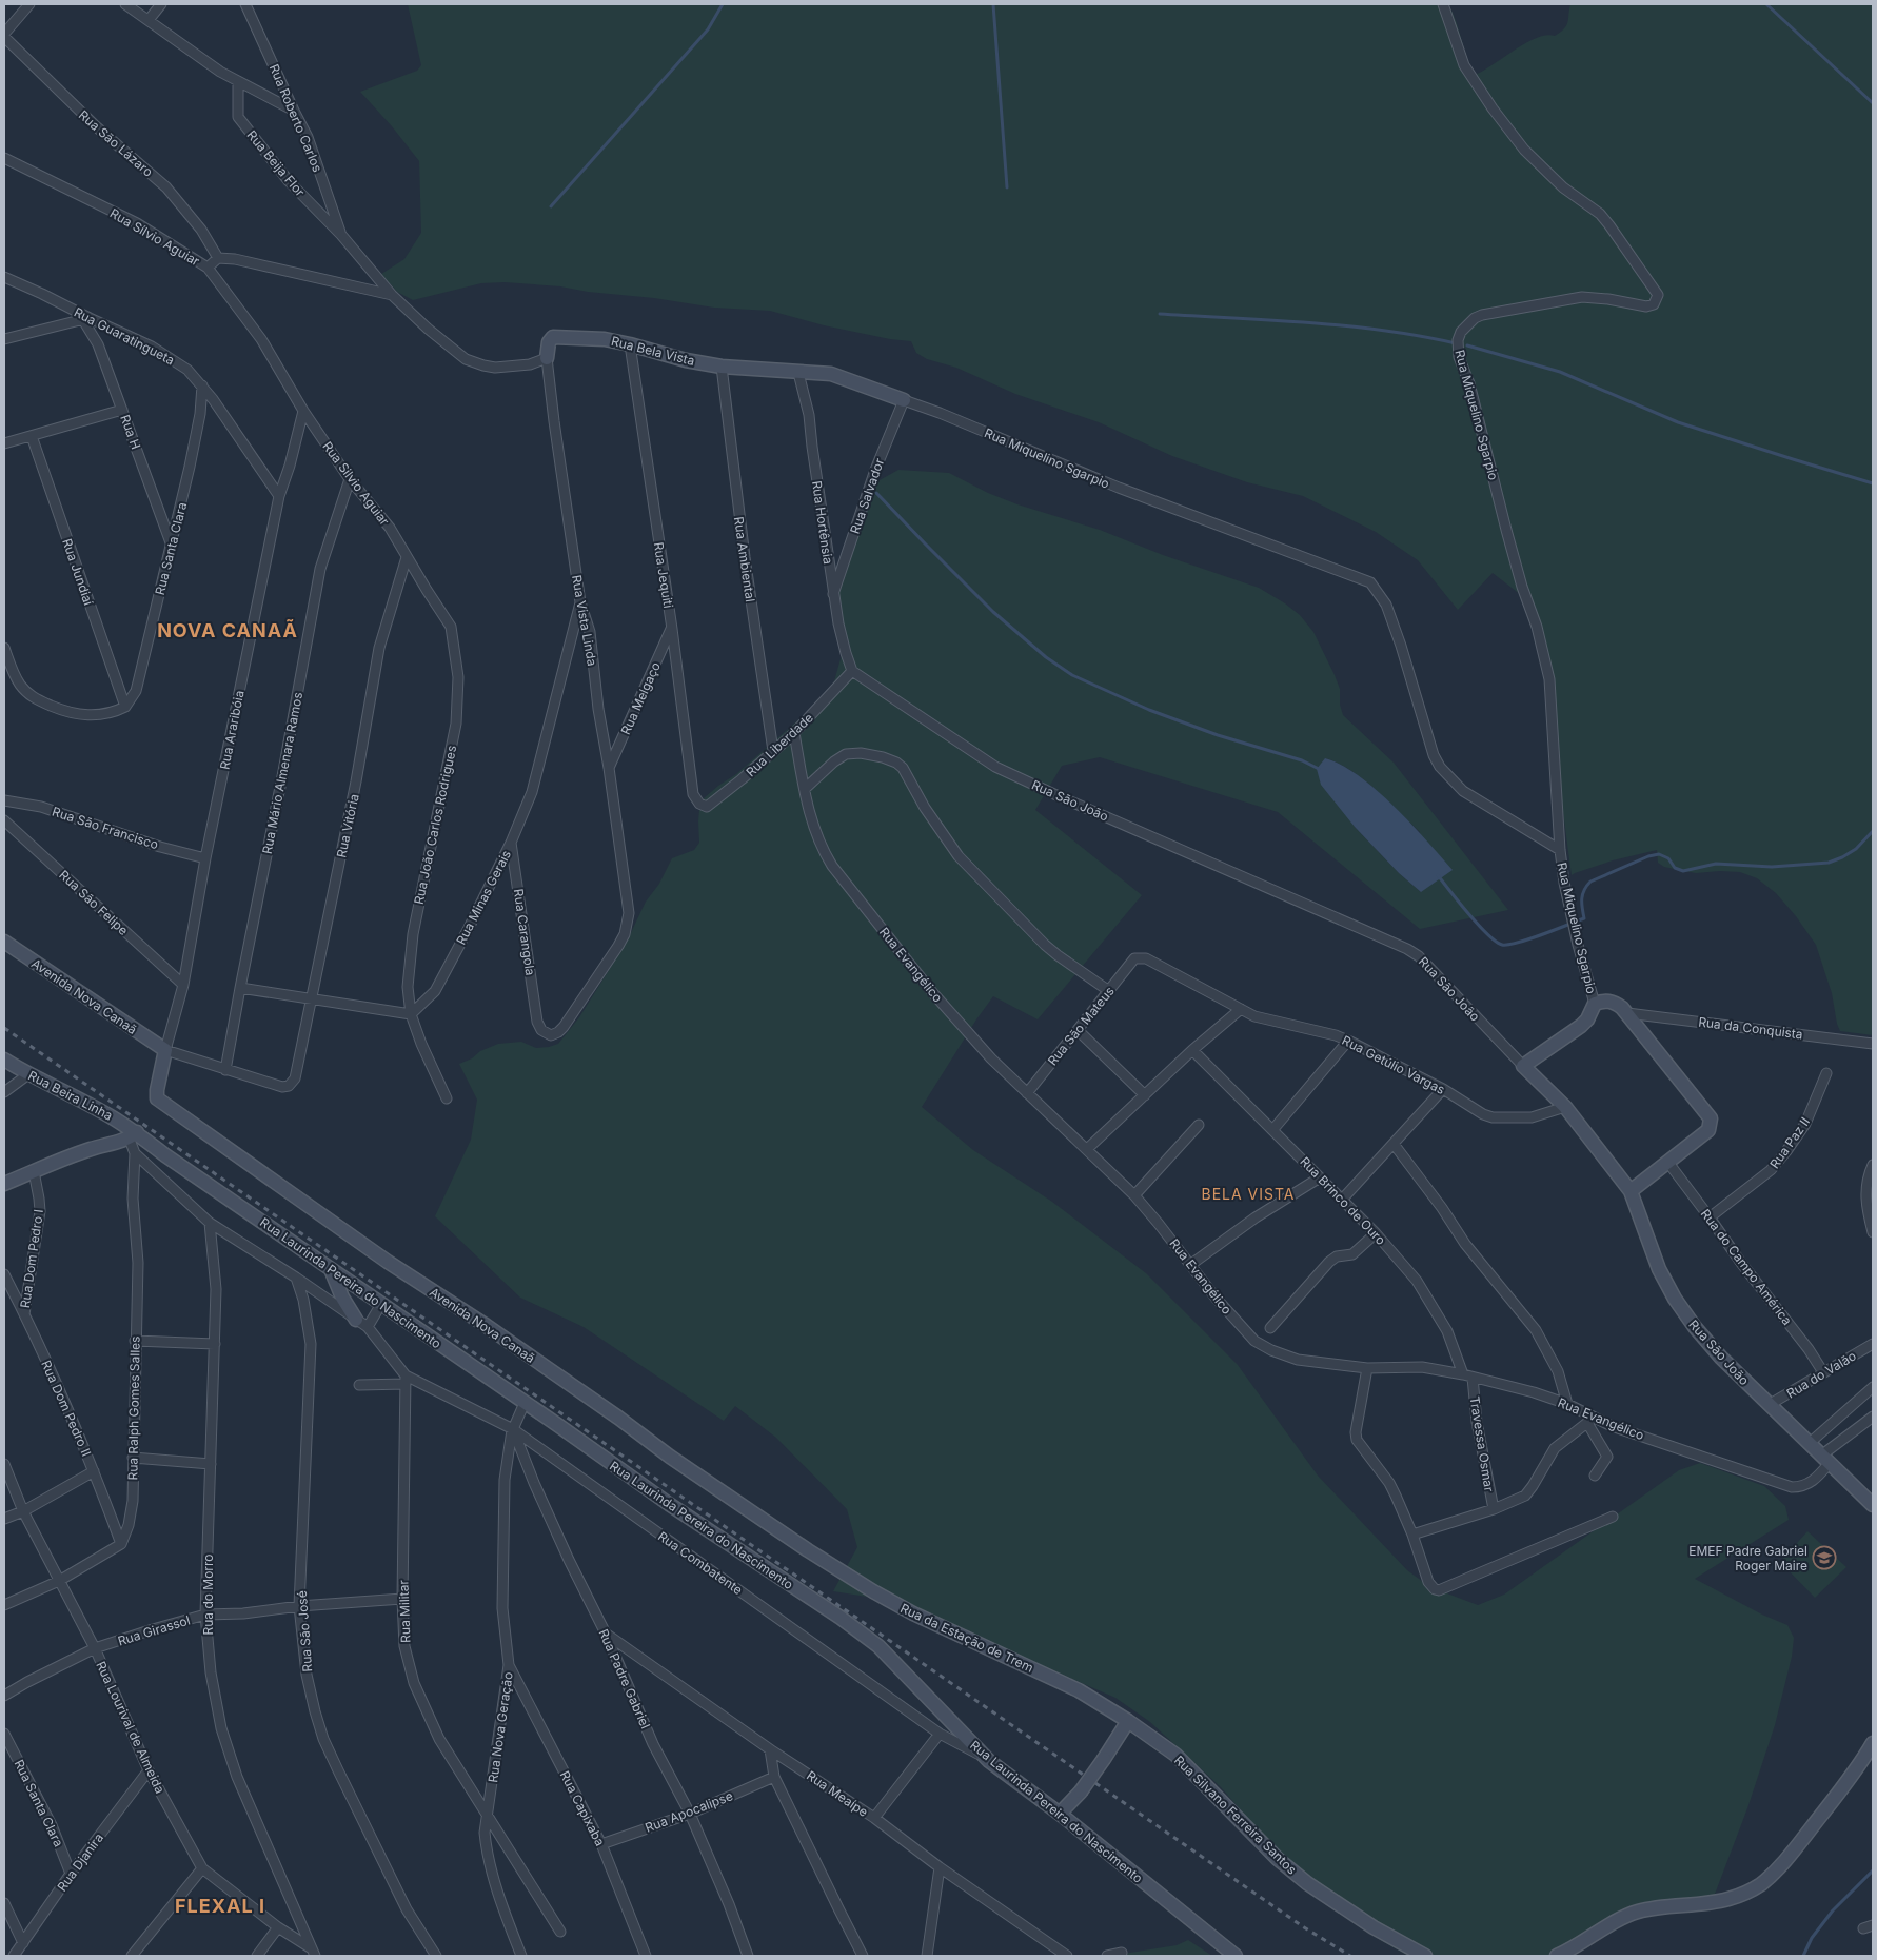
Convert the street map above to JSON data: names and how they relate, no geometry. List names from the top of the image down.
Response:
{
  "streets": {
    "street": [
      "Rua Roberto Carlos",
      "Rua São Lázaro",
      "Rua Beija Flor",
      "Rua Sílvio Aguiar",
      "Rua Guaratingueta",
      "Rua Bela Vista",
      "Rua Miquelino Sgarpio",
      "Rua H",
      "Rua Silvio Aguiar",
      "Rua Salvador",
      "Rua Hortênsia",
      "Rua Santa Clara",
      "Rua Ambiental",
      "Rua Jundiaí",
      "Rua Jequiti",
      "Rua Vista Linda",
      "Rua Melgaço",
      "Rua Araribóia",
      "Rua Liberdade",
      "Rua Mário Almenara Ramos",
      "Rua São João",
      "Rua João Carlos Rodrigues",
      "Rua Vitória",
      "Rua São Francisco",
      "Rua Minas Gerais",
      "Rua São Felipe",
      "Rua Carangola",
      "Rua Evangélico",
      "Avenida Nova Canaã",
      "Rua São Mateus",
      "Rua da Conquista",
      "Rua Getúlio Vargas",
      "Rua Beira Linha",
      "Rua Paz II",
      "Rua Brinco de Ouro",
      "Rua Dom Pedro I",
      "Rua do Campo América",
      "Rua Laurinda Pereira do Nascimento",
      "Rua do Valão",
      "Rua Dom Pedro II",
      "Rua Ralph Gomes Salles",
      "Travessa Osmar",
      "Rua Combatente",
      "Rua do Morro",
      "Rua Militar",
      "Rua Girassol",
      "Rua São José",
      "Rua da Estação de Trem",
      "Rua Padre Gabriel",
      "Rua Lourival de Almeida",
      "Rua Nova Geração",
      "Rua Meaípe",
      "Rua Capixaba",
      "Rua Apocalipse",
      "Rua Silvano Ferreira Santos",
      "Rua Djanira"
    ]
  },
  "crossings": [
    ["Rua Roberto Carlos", "Rua Beija Flor"],
    ["Rua Sílvio Aguiar", "Rua Silvio Aguiar"],
    ["Rua Sílvio Aguiar", "Rua Araribóia"],
    ["Rua Guaratingueta", "Rua H"],
    ["Rua Guaratingueta", "Rua Santa Clara"],
    ["Rua Guaratingueta", "Rua Araribóia"],
    ["Rua Bela Vista", "Rua Miquelino Sgarpio"],
    ["Rua Bela Vista", "Rua Salvador"],
    ["Rua Bela Vista", "Rua Hortênsia"],
    ["Rua Bela Vista", "Rua Ambiental"],
    ["Rua Bela Vista", "Rua Jequiti"],
    ["Rua Bela Vista", "Rua Vista Linda"],
    ["Rua Miquelino Sgarpio", "Rua Salvador"],
    ["Rua Miquelino Sgarpio", "Rua São João"],
    ["Rua H", "Rua Santa Clara"],
    ["Rua Silvio Aguiar", "Rua Araribóia"],
    ["Rua Silvio Aguiar", "Rua Mário Almenara Ramos"],
    ["Rua Silvio Aguiar", "Rua João Carlos Rodrigues"],
    ["Rua Silvio Aguiar", "Rua Vitória"],
    ["Rua Salvador", "Rua Hortênsia"],
    ["Rua Hortênsia", "Rua Liberdade"],
    ["Rua Hortênsia", "Rua São João"],
    ["Rua Santa Clara", "Rua Jundiaí"],
    ["Rua Santa Clara", "Rua Djanira"],
    ["Rua Ambiental", "Rua Liberdade"],
    ["Rua Jequiti", "Rua Melgaço"],
    ["Rua Jequiti", "Rua Liberdade"],
    ["Rua Vista Linda", "Rua Melgaço"],
    ["Rua Vista Linda", "Rua Minas Gerais"],
    ["Rua Vista Linda", "Rua Carangola"],
    ["Rua Araribóia", "Rua São Francisco"],
    ["Rua Araribóia", "Rua São Felipe"],
    ["Rua Araribóia", "Avenida Nova Canaã"],
    ["Rua Liberdade", "Rua São João"],
    ["Rua Liberdade", "Rua Evangélico"],
    ["Rua Mário Almenara Ramos", "Rua Vitória"],
    ["Rua São João", "Rua Evangélico"],
    ["Rua São João", "Rua Getúlio Vargas"],
    ["Rua São João", "Rua do Valão"],
    ["Rua João Carlos Rodrigues", "Rua Vitória"],
    ["Rua João Carlos Rodrigues", "Rua Minas Gerais"],
    ["Rua Minas Gerais", "Rua Carangola"],
    ["Rua Evangélico", "Rua São Mateus"],
    ["Rua Evangélico", "Rua Brinco de Ouro"],
    ["Rua Evangélico", "Travessa Osmar"],
    ["Avenida Nova Canaã", "Rua da Estação de Trem"],
    ["Rua São Mateus", "Rua Getúlio Vargas"],
    ["Rua Beira Linha", "Rua Laurinda Pereira do Nascimento"],
    ["Rua Beira Linha", "Rua Ralph Gomes Salles"],
    ["Rua Paz II", "Rua do Campo América"],
    ["Rua Brinco de Ouro", "Travessa Osmar"],
    ["Rua Dom Pedro I", "Rua Dom Pedro II"],
    ["Rua do Campo América", "Rua do Valão"],
    ["Rua Laurinda Pereira do Nascimento", "Rua Ralph Gomes Salles"],
    ["Rua Laurinda Pereira do Nascimento", "Rua Combatente"],
    ["Rua Dom Pedro II", "Rua Ralph Gomes Salles"],
    ["Rua Combatente", "Rua Militar"],
    ["Rua Combatente", "Rua Padre Gabriel"],
    ["Rua Combatente", "Rua Nova Geração"],
    ["Rua do Morro", "Rua Girassol"],
    ["Rua do Morro", "Rua Lourival de Almeida"],
    ["Rua Militar", "Rua Girassol"],
    ["Rua Militar", "Rua Nova Geração"],
    ["Rua Girassol", "Rua São José"],
    ["Rua Girassol", "Rua Lourival de Almeida"],
    ["Rua da Estação de Trem", "Rua Silvano Ferreira Santos"],
    ["Rua Padre Gabriel", "Rua Nova Geração"],
    ["Rua Padre Gabriel", "Rua Meaípe"],
    ["Rua Padre Gabriel", "Rua Apocalipse"],
    ["Rua Lourival de Almeida", "Rua Djanira"],
    ["Rua Nova Geração", "Rua Capixaba"],
    ["Rua Capixaba", "Rua Apocalipse"]
  ],
  "districts": ["NOVA CANAÃ", "BELA VISTA", "FLEXAL I"],
  "places": {
    "school or university": ["EMEF Padre Gabriel Roger Maire"]
  }
}
